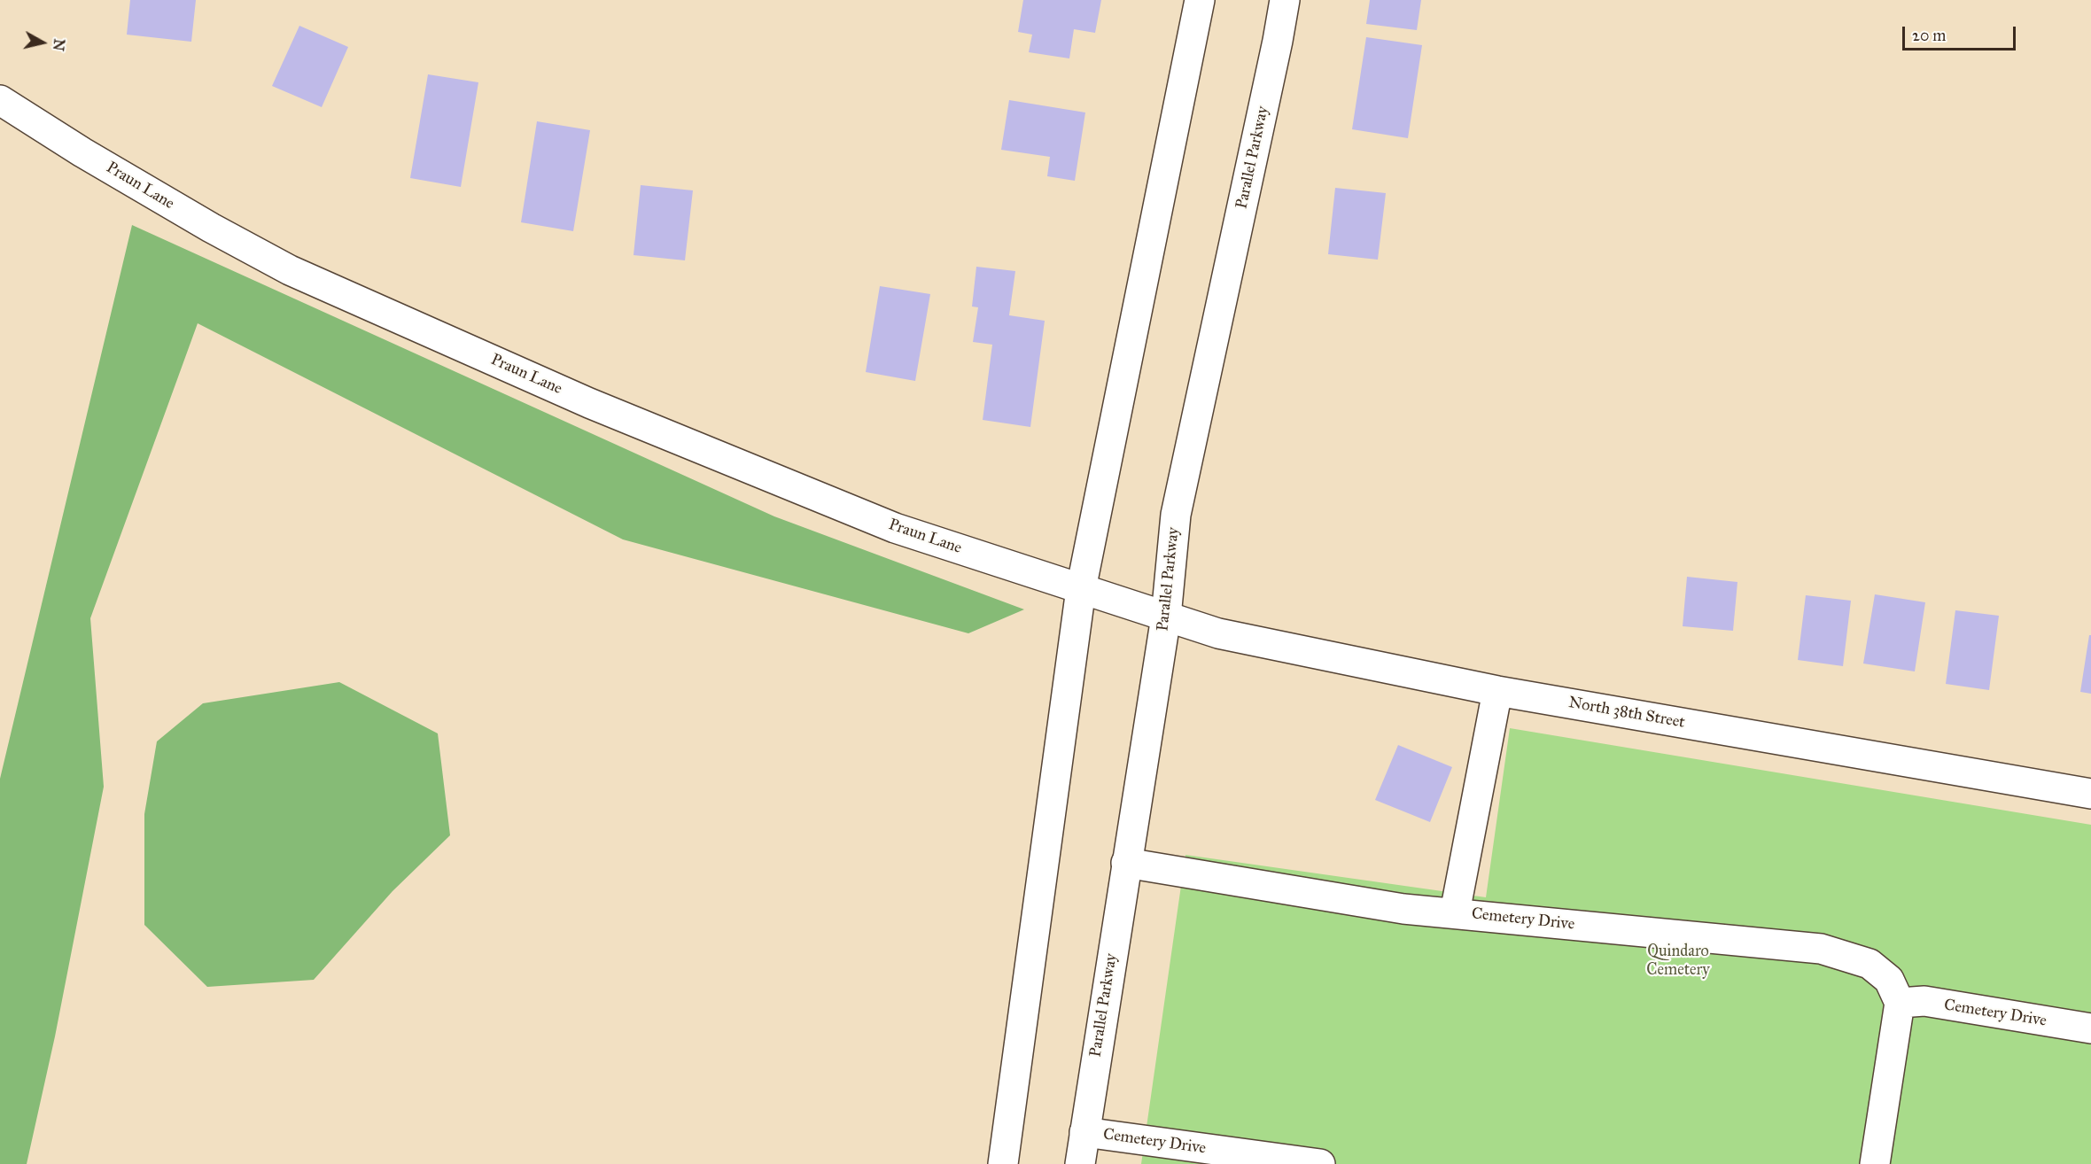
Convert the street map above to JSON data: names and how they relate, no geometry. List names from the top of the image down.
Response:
{
  "streets": {
    "main road": [
      "Parallel Parkway",
      "Praun Lane",
      "North 38th Street",
      "Cemetery Drive"
    ]
  },
  "crossings": [
    ["Parallel Parkway", "Praun Lane"],
    ["Parallel Parkway", "North 38th Street"],
    ["Parallel Parkway", "Cemetery Drive"],
    ["Praun Lane", "North 38th Street"]
  ],
  "parks": ["Quindaro Cemetery"],
  "scale_bar": "20 m",
  "north": "right"
}
